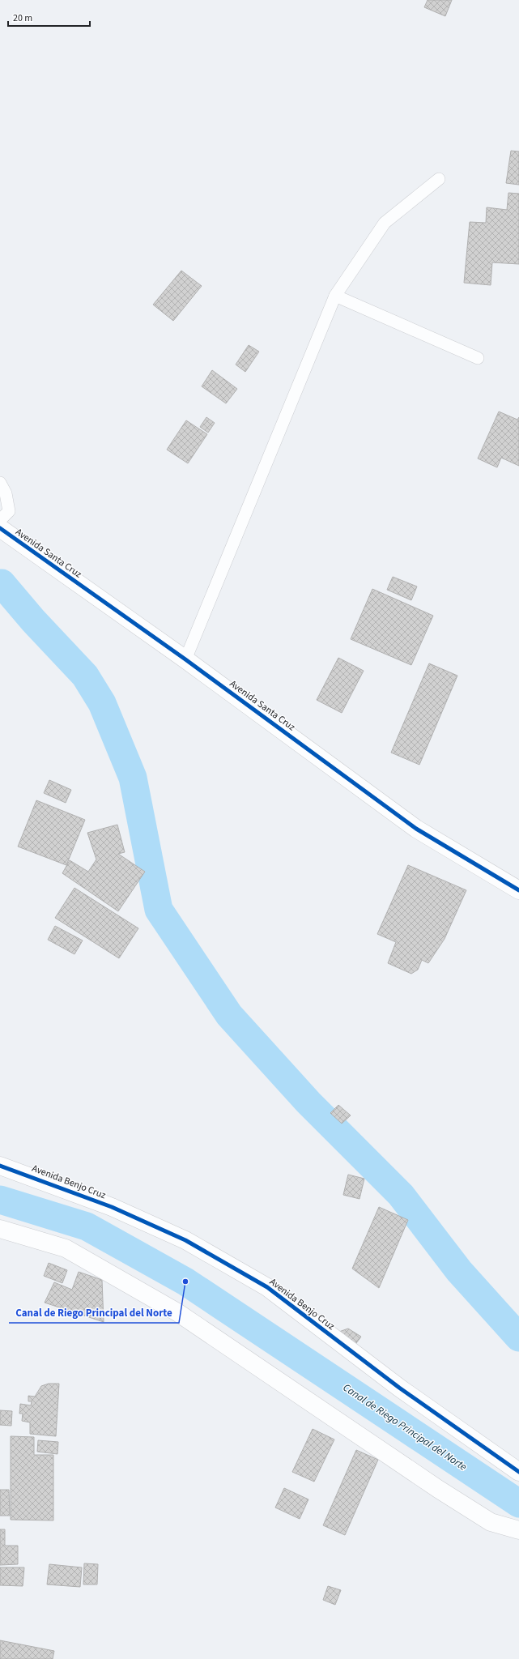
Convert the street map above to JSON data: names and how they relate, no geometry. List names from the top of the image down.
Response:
{
  "streets": {
    "street": ["Avenida Santa Cruz", "Avenida Benjo Cruz"]
  },
  "water": ["Canal de Riego Principal del Norte"],
  "places": ["Canal de Riego Principal del Norte"],
  "scale_bar": "20 m"
}
